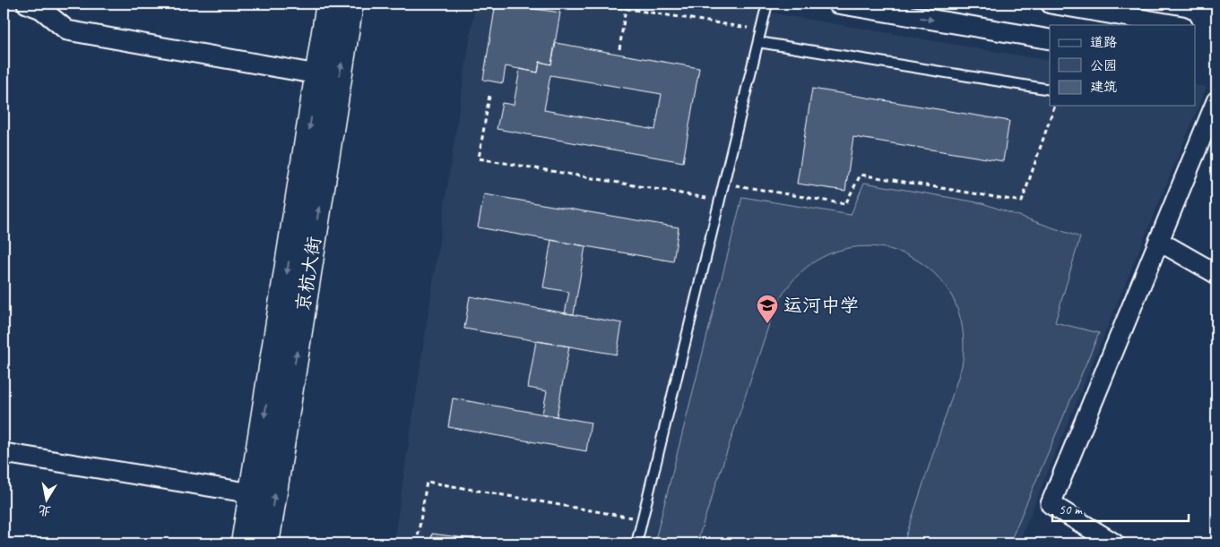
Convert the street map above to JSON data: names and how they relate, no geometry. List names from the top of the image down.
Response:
{
  "streets": {
    "main road": ["京杭大街"]
  },
  "places": {
    "school or university": ["运河中学"]
  },
  "legend": ["道路", "公园", "建筑"],
  "scale_bar": "50 m",
  "north": "bottom"
}
